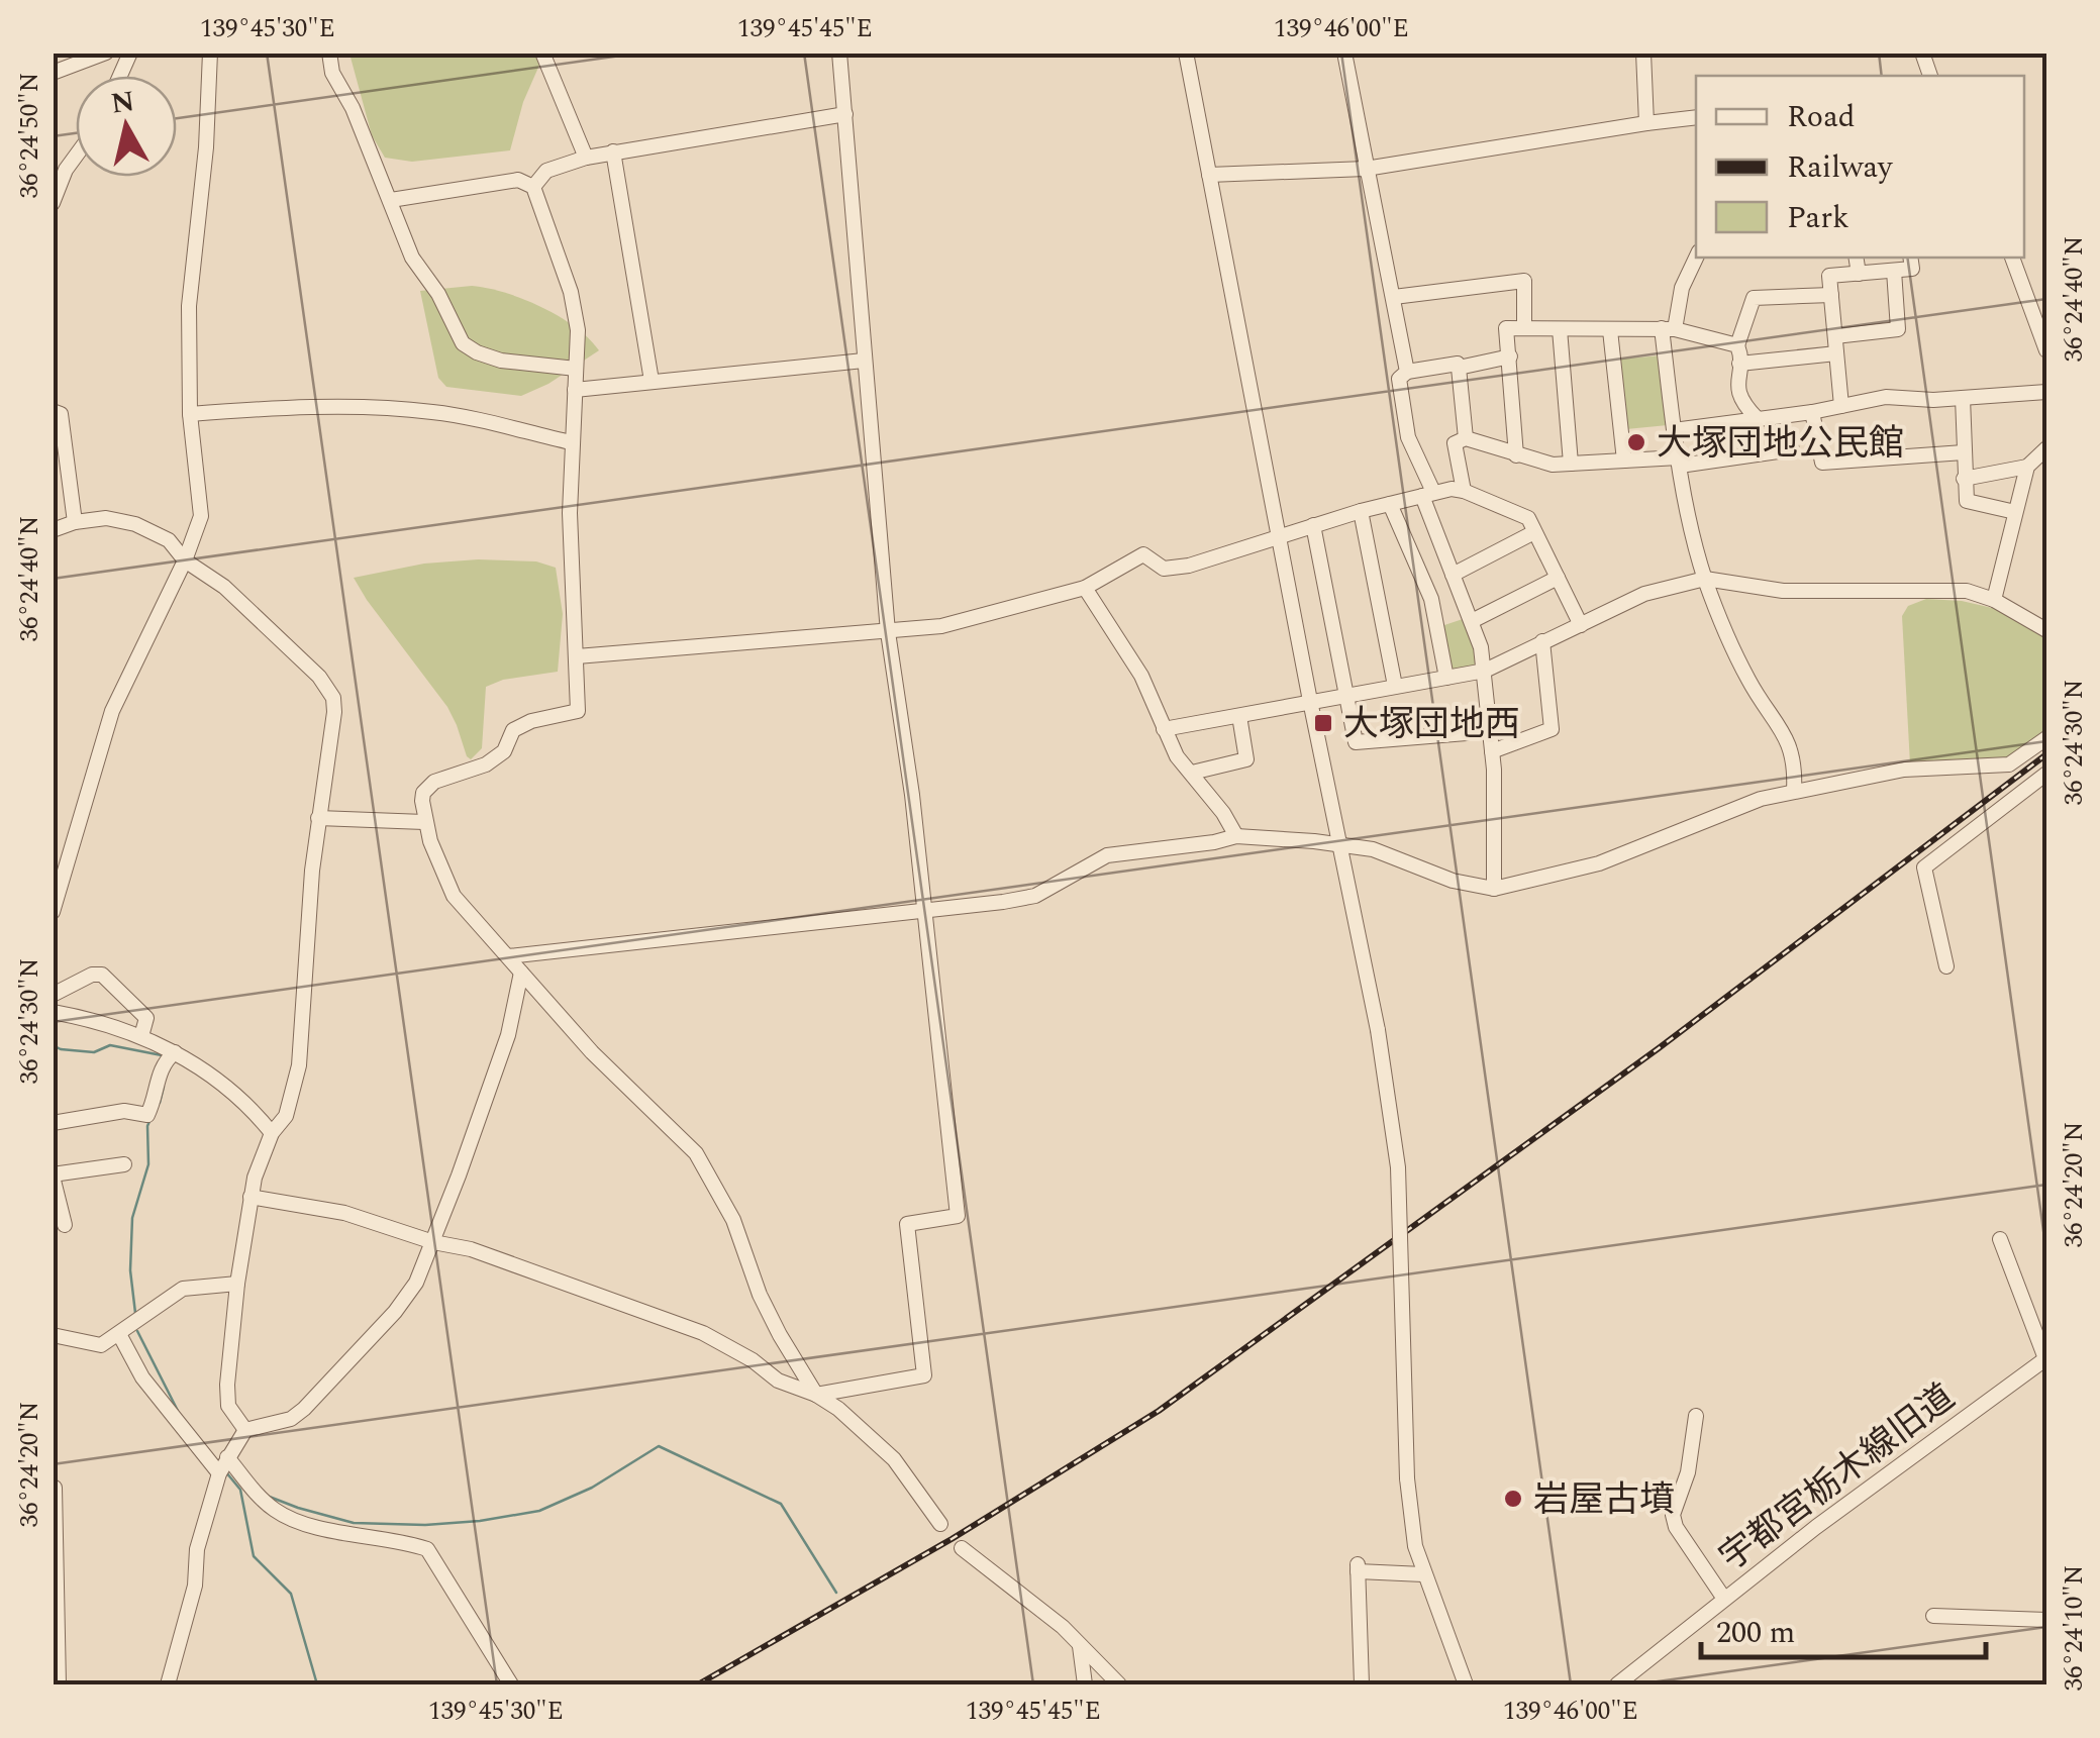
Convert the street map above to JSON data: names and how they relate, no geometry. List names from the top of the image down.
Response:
{
  "streets": {
    "street": ["宇都宮栃木線旧道"]
  },
  "places": {
    "other": ["大塚団地公民館", "岩屋古墳"],
    "transit": ["大塚団地西"]
  },
  "legend": ["Road", "Railway", "Park"],
  "scale_bar": "200 m",
  "north": "top",
  "coordinates": [
    "139°45'30\"E",
    "139°45'45\"E",
    "139°46'00\"E",
    "36°24'50\"N",
    "36°24'40\"N",
    "36°24'30\"N",
    "36°24'20\"N",
    "36°24'10\"N"
  ]
}
